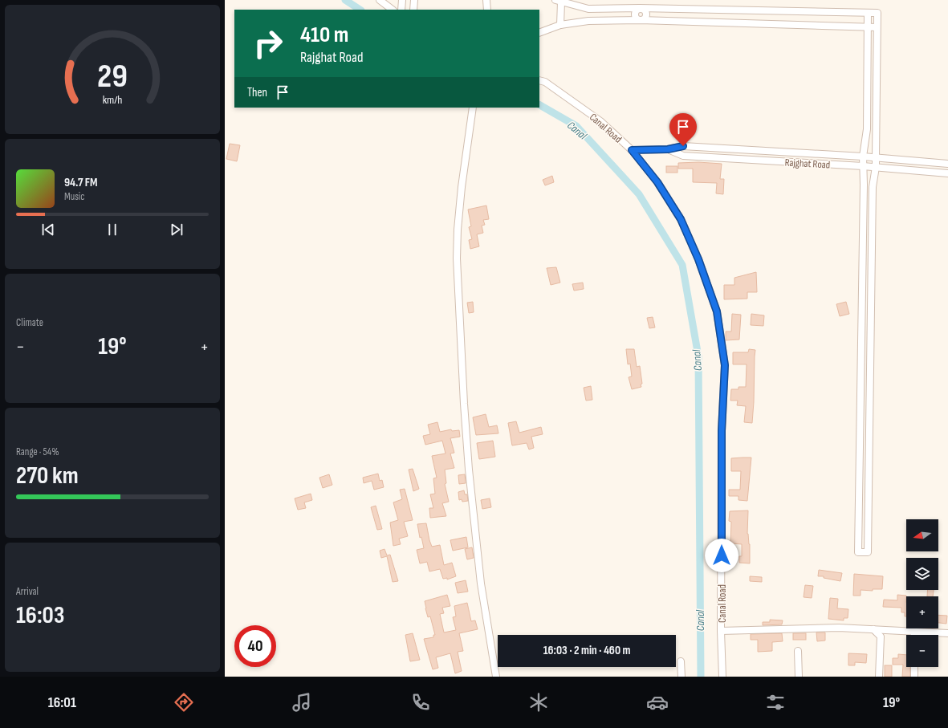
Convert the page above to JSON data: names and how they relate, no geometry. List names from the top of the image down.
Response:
{
  "streets": {
    "street": ["Canal Road", "Rajghat Road"]
  },
  "crossings": [
    ["Canal Road", "Rajghat Road"]
  ],
  "water": ["Canal"],
  "north": "left",
  "page": {
    "turn": ["410 m", "Rajghat Road"],
    "then": "Then",
    "song": ["94.7 FM", "Music"],
    "tile": [
      "Climate",
      ["Range · 54%", "270 km"],
      ["Arrival", "16:03"]
    ],
    "heat": ["−", "19°", "+"],
    "map_buttons": ["+", "−"],
    "limit": "40",
    "trip": "16:03 · 2 min · 460 m",
    "tabs": ["16:01", "19°"],
    "gauge": ["29", "km/h"]
  }
}
